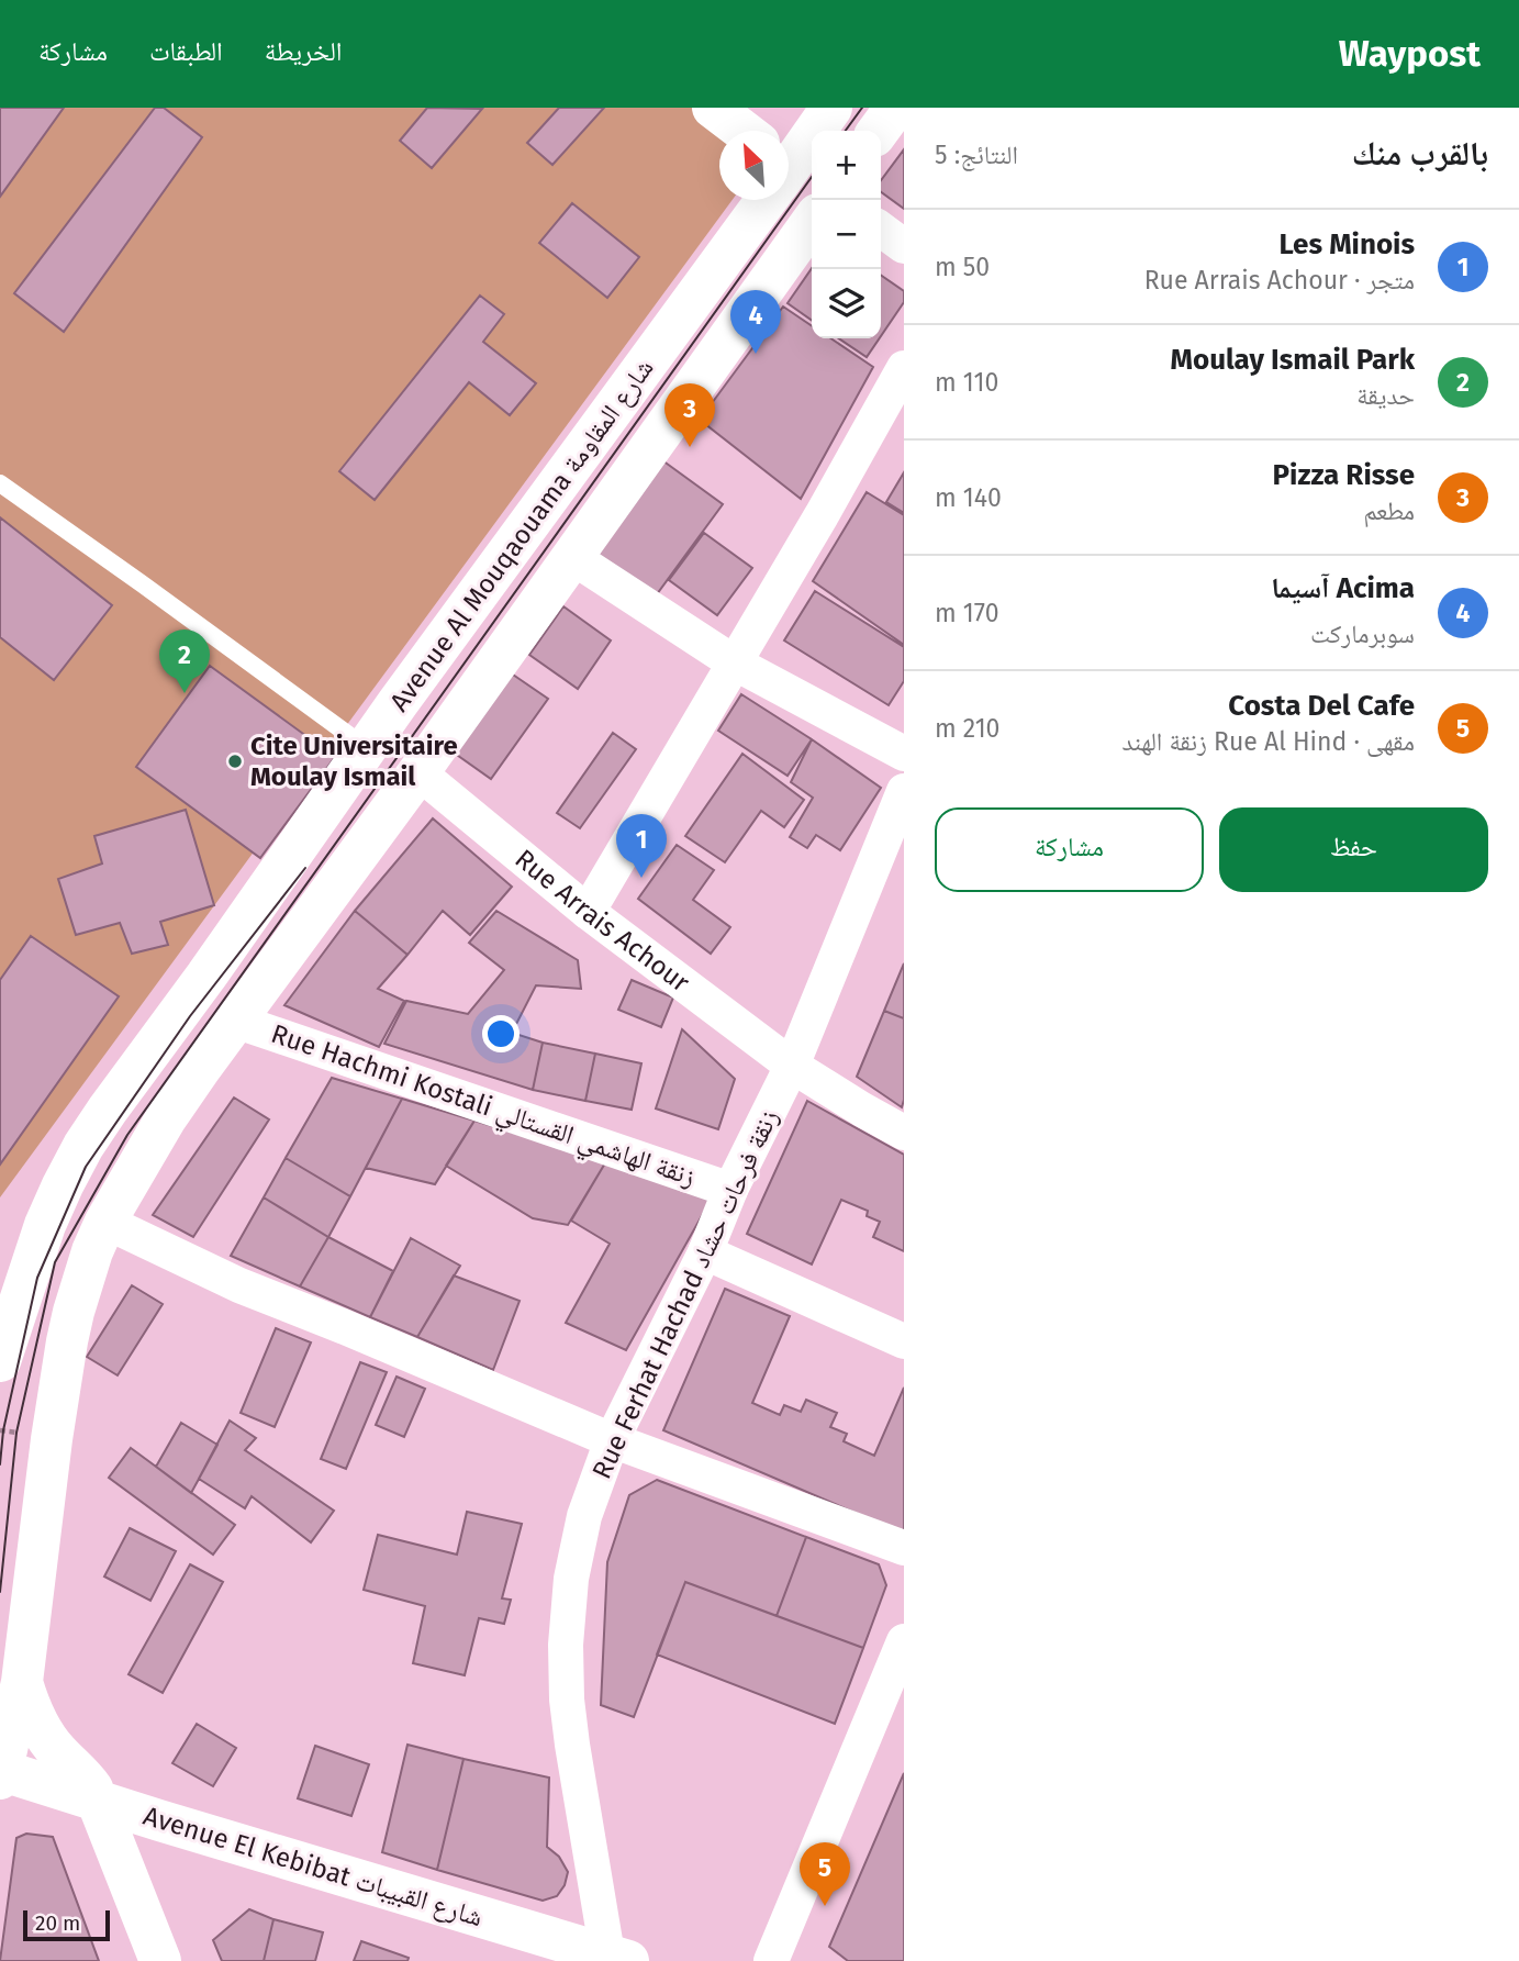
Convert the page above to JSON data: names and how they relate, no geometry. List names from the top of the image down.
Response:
{
  "streets": {
    "main road": ["Avenue Al Mouqaouama شارع المقاومة", "Avenue El Kebibat شارع القبيبات"],
    "street": ["Rue Arrais Achour", "Rue Hachmi Kostali زنقة الهاشمي القستالي", "Rue Ferhat Hachad زنقة فرحات حشاد"]
  },
  "crossings": [
    ["Avenue Al Mouqaouama شارع المقاومة", "Rue Arrais Achour"],
    ["Avenue Al Mouqaouama شارع المقاومة", "Rue Hachmi Kostali زنقة الهاشمي القستالي"],
    ["Avenue Al Mouqaouama شارع المقاومة", "Avenue El Kebibat شارع القبيبات"],
    ["Rue Arrais Achour", "Rue Ferhat Hachad زنقة فرحات حشاد"],
    ["Rue Hachmi Kostali زنقة الهاشمي القستالي", "Rue Ferhat Hachad زنقة فرحات حشاد"],
    ["Rue Ferhat Hachad زنقة فرحات حشاد", "Avenue El Kebibat شارع القبيبات"]
  ],
  "places": ["Cite Universitaire Moulay Ismail"],
  "scale_bar": "20 m",
  "north": "top left",
  "page": {
    "header": "Waypost",
    "nav": ["الخريطة", "الطبقات", "مشاركة"],
    "heading": ["بالقرب منك", "النتائج: 5"],
    "map_buttons": ["+", "−"],
    "list": [
      {
        "mark": "1",
        "name": "Les Minois",
        "note": "متجر · Rue Arrais Achour",
        "value": "50 m"
      },
      {
        "mark": "2",
        "name": "Moulay Ismail Park",
        "note": "حديقة",
        "value": "110 m"
      },
      {
        "mark": "3",
        "name": "Pizza Risse",
        "note": "مطعم",
        "value": "140 m"
      },
      {
        "mark": "4",
        "name": "Acima آسيما",
        "note": "سوبرماركت",
        "value": "170 m"
      },
      {
        "mark": "5",
        "name": "Costa Del Cafe",
        "note": "مقهى · Rue Al Hind زنقة الهند",
        "value": "210 m"
      }
    ],
    "pins": [
      "4",
      "3",
      "2",
      "1",
      "5"
    ],
    "buttons": ["حفظ", "مشاركة"],
    "scale": "20 m"
  }
}
